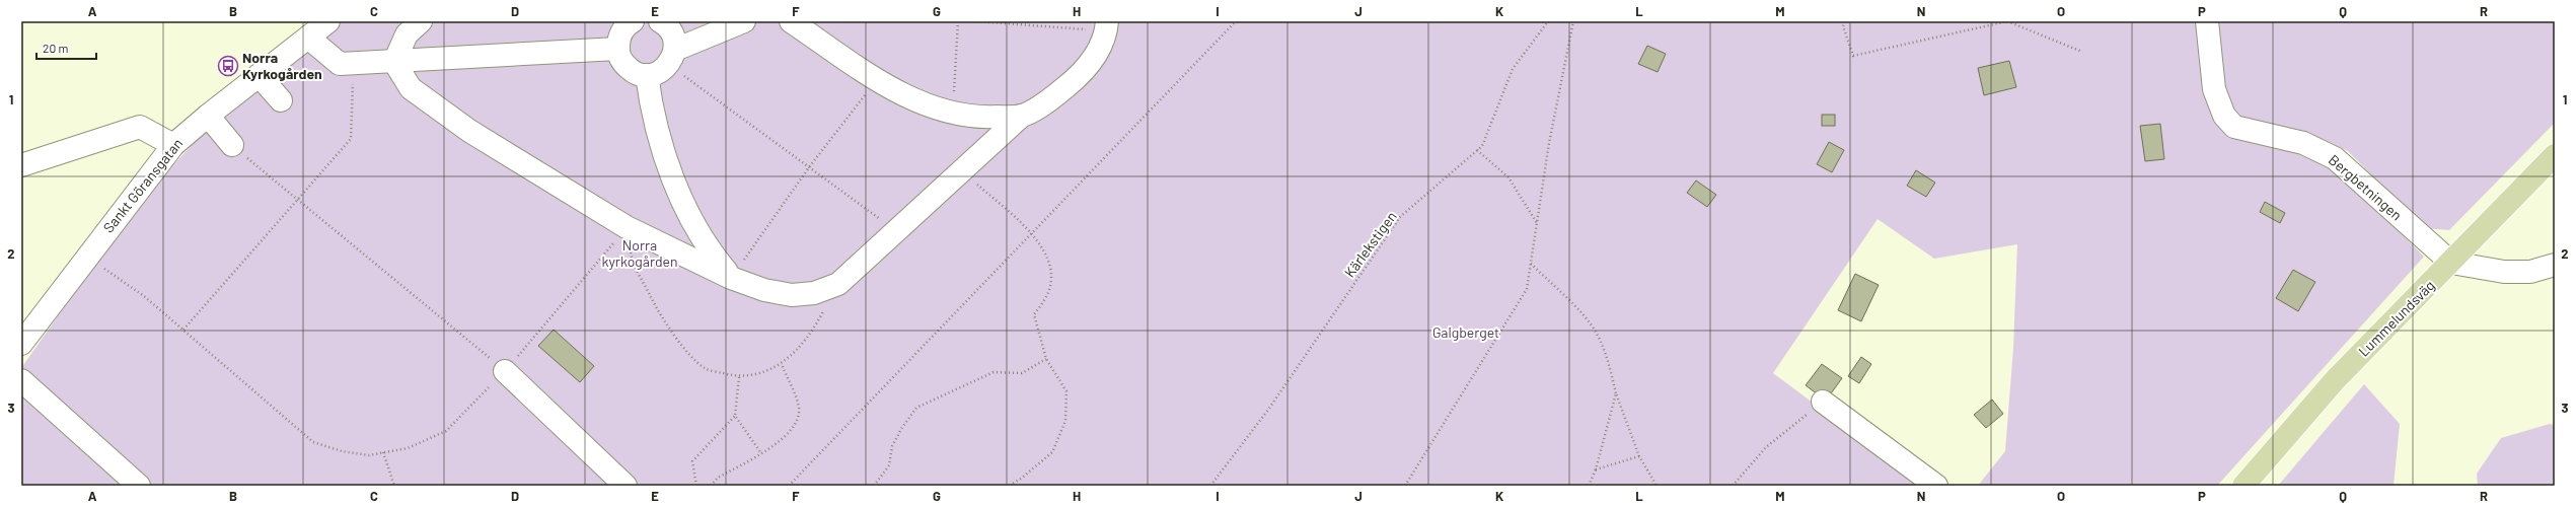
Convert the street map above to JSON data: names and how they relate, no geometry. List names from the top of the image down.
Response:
{
  "streets": {
    "main road": ["Lummelundsväg"],
    "street": ["Sankt Göransgatan", "Bergbetningen"],
    "path": ["Kärlekstigen"]
  },
  "crossings": [
    ["Bergbetningen", "Lummelundsväg"]
  ],
  "parks": ["Norra kyrkogården", "Galgberget"],
  "places": {
    "bus stop": ["Norra Kyrkogården"]
  },
  "scale_bar": "20 m",
  "grid": {
    "columns": [
      "A",
      "B",
      "C",
      "D",
      "E",
      "F",
      "G",
      "H",
      "I",
      "J",
      "K",
      "L",
      "M",
      "N",
      "O",
      "P",
      "Q",
      "R"
    ],
    "rows": ["1", "2", "3"]
  }
}
